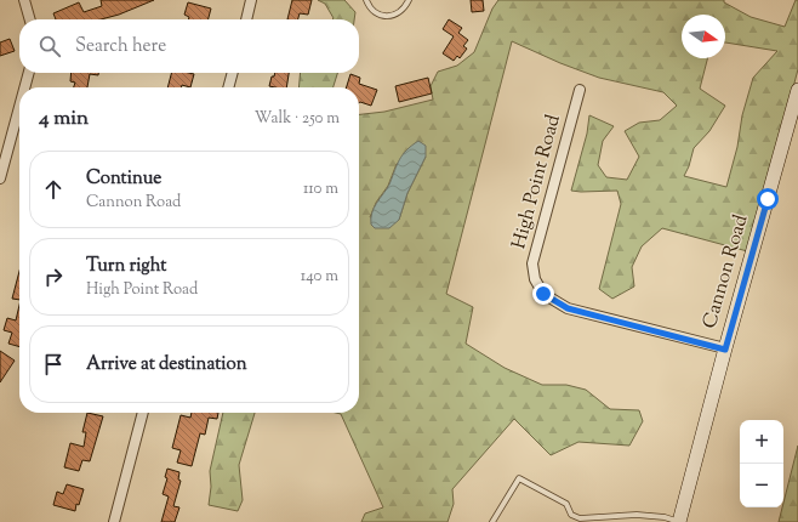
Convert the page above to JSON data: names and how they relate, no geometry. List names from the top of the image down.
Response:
{
  "streets": {
    "main road": ["Cannon Road"],
    "street": ["High Point Road"]
  },
  "crossings": [
    ["High Point Road", "Cannon Road"]
  ],
  "north": "right",
  "page": {
    "search": "Search here",
    "heading": ["4 min", "Walk · 250 m"],
    "list": [
      ["Continue", "Cannon Road", "110 m"],
      ["Turn right", "High Point Road", "140 m"],
      "Arrive at destination"
    ],
    "map_buttons": ["+", "−"]
  }
}
